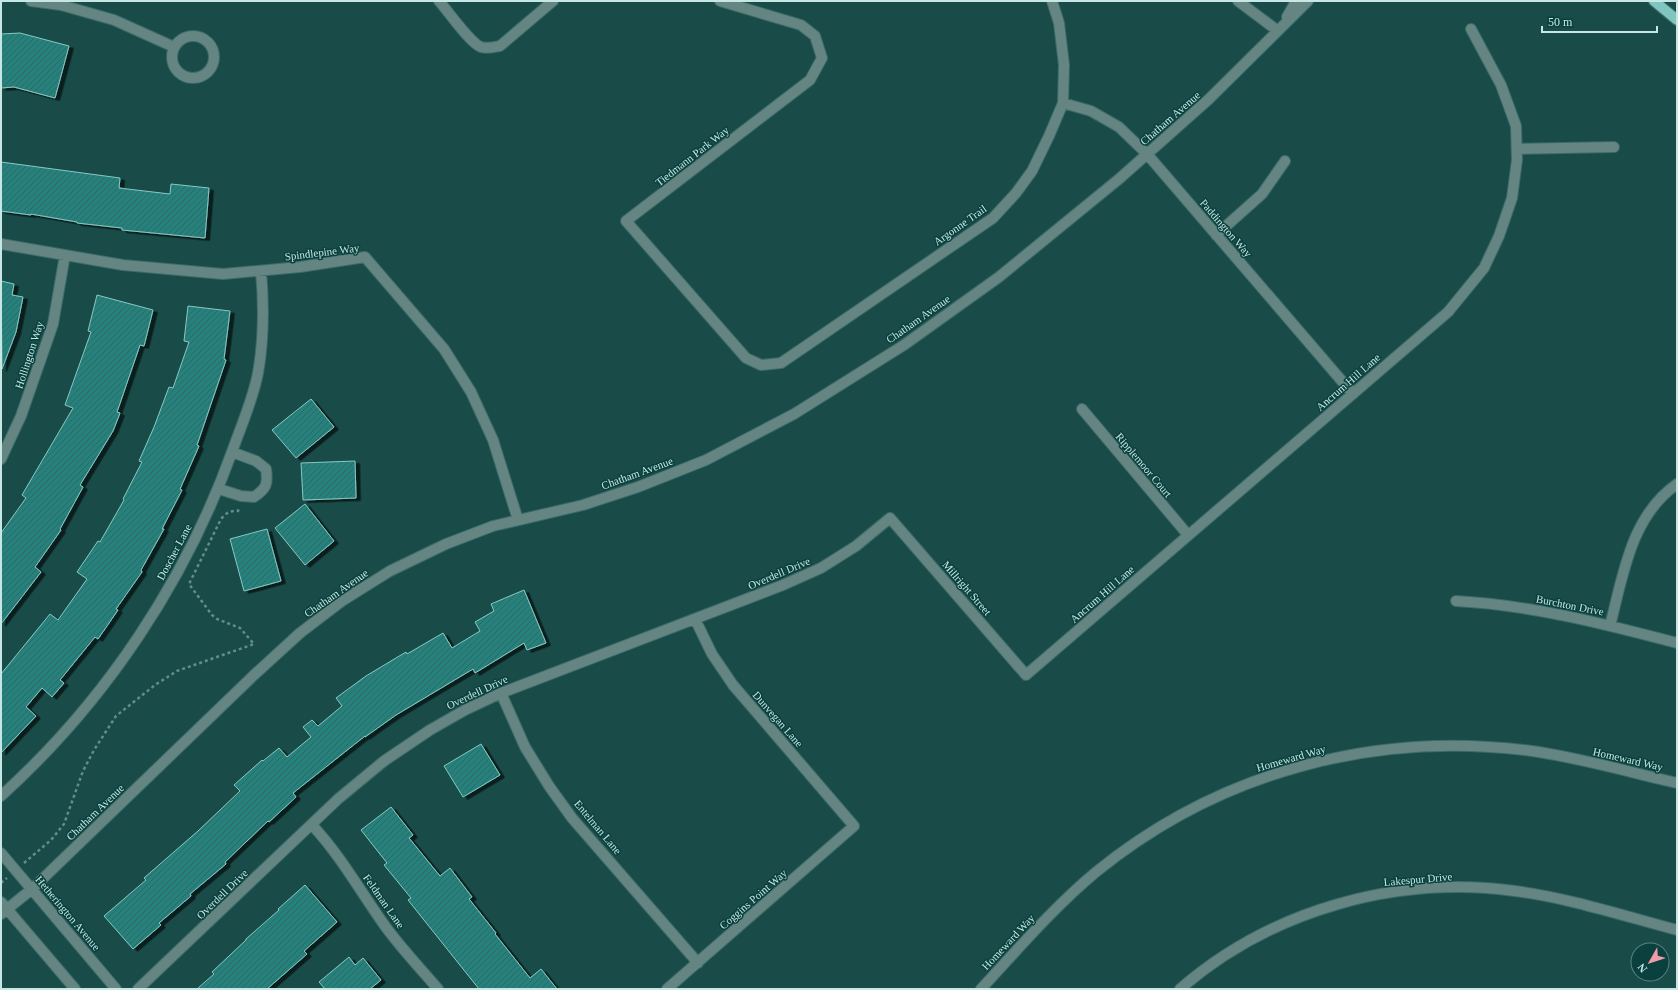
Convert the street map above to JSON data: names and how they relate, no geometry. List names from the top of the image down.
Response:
{
  "streets": {
    "street": [
      "Chatham Avenue",
      "Tiedmann Park Way",
      "Argonne Trail",
      "Paddington Way",
      "Spindlepine Way",
      "Hollington Way",
      "Ancrum Hill Lane",
      "Ripplemoor Court",
      "Doscher Lane",
      "Overdell Drive",
      "Millright Street",
      "Burchton Drive",
      "Dunvegan Lane",
      "Homeward Way",
      "Entelman Lane",
      "Lakespur Drive",
      "Coggins Point Way",
      "Feldman Lane",
      "Hetherington Avenue"
    ]
  },
  "crossings": [
    ["Chatham Avenue", "Paddington Way"],
    ["Chatham Avenue", "Spindlepine Way"],
    ["Chatham Avenue", "Hetherington Avenue"],
    ["Tiedmann Park Way", "Argonne Trail"],
    ["Argonne Trail", "Paddington Way"],
    ["Paddington Way", "Ancrum Hill Lane"],
    ["Spindlepine Way", "Hollington Way"],
    ["Spindlepine Way", "Doscher Lane"],
    ["Ancrum Hill Lane", "Ripplemoor Court"],
    ["Ancrum Hill Lane", "Millright Street"],
    ["Overdell Drive", "Millright Street"],
    ["Overdell Drive", "Dunvegan Lane"],
    ["Overdell Drive", "Entelman Lane"],
    ["Overdell Drive", "Feldman Lane"],
    ["Dunvegan Lane", "Coggins Point Way"],
    ["Entelman Lane", "Coggins Point Way"]
  ],
  "scale_bar": "50 m",
  "north": "bottom left"
}
